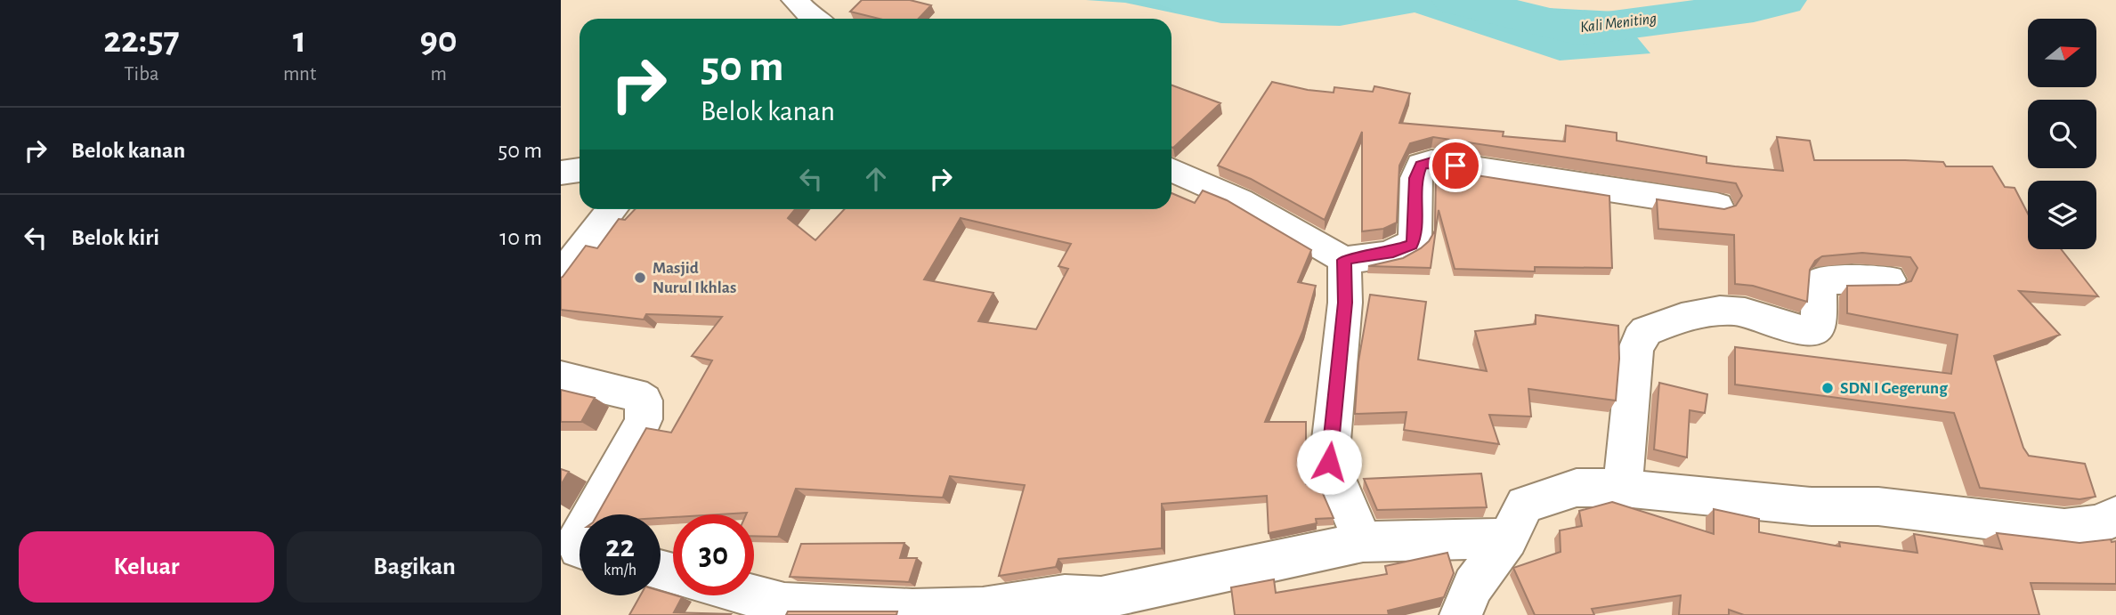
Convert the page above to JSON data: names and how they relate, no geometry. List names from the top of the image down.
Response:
{
  "water": ["Kali Meniting"],
  "places": ["Masjid Nurul Ikhlas", "SDN I Gegerung"],
  "north": "right",
  "page": {
    "eta": [
      "22:57",
      "Tiba",
      "1",
      "mnt",
      "90",
      "m"
    ],
    "turn": ["50 m", "Belok kanan"],
    "list": [
      {
        "name": "Belok kanan",
        "value": "50 m"
      },
      {
        "name": "Belok kiri",
        "value": "10 m"
      }
    ],
    "speed": "22 km/h",
    "limit": "30",
    "buttons": ["Keluar", "Bagikan"]
  }
}
